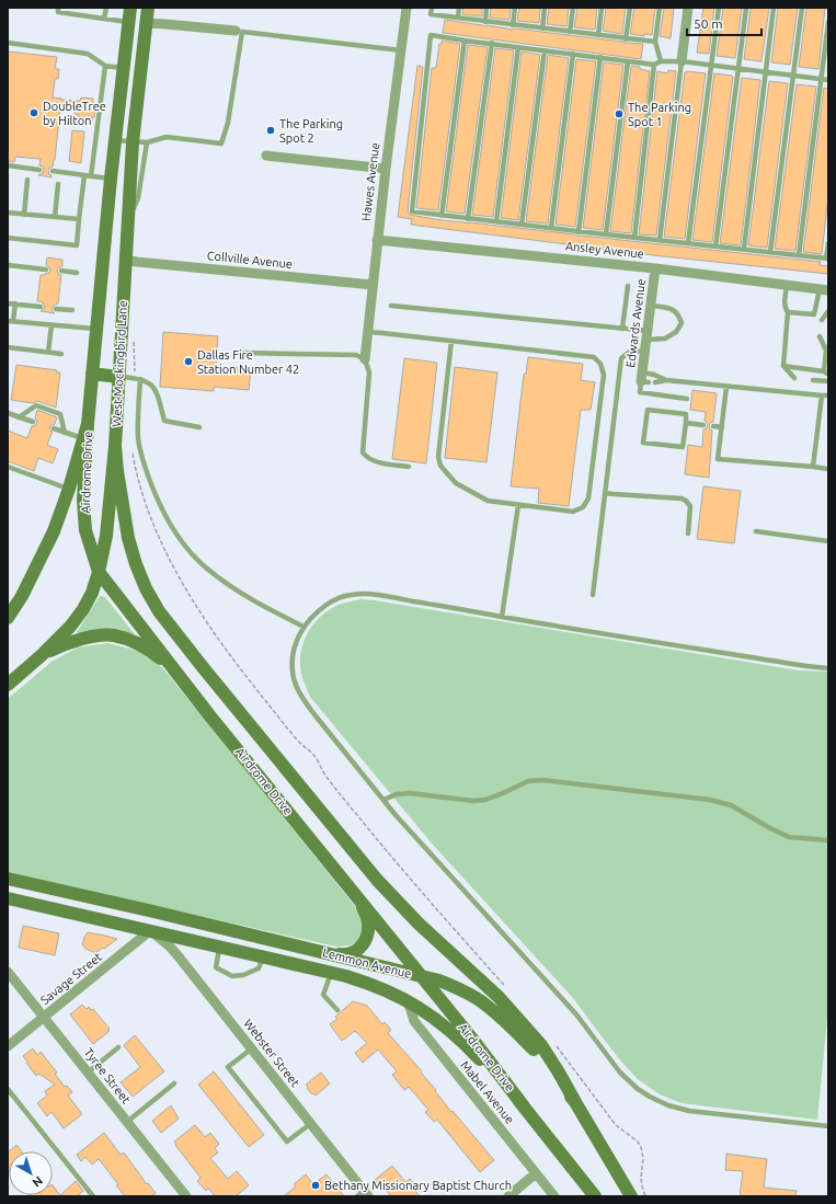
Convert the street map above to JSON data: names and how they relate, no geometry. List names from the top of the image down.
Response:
{
  "streets": {
    "main road": ["West Mockingbird Lane", "Airdrome Drive", "Lemmon Avenue"],
    "street": [
      "Hawes Avenue",
      "Ansley Avenue",
      "Collville Avenue",
      "Edwards Avenue",
      "Savage Street",
      "Webster Street",
      "Tyree Street",
      "Mabel Avenue"
    ]
  },
  "crossings": [
    ["Hawes Avenue", "Ansley Avenue"],
    ["Hawes Avenue", "Collville Avenue"],
    ["Ansley Avenue", "Edwards Avenue"],
    ["Collville Avenue", "West Mockingbird Lane"],
    ["West Mockingbird Lane", "Airdrome Drive"],
    ["Airdrome Drive", "Lemmon Avenue"],
    ["Lemmon Avenue", "Savage Street"],
    ["Lemmon Avenue", "Webster Street"],
    ["Lemmon Avenue", "Mabel Avenue"],
    ["Savage Street", "Webster Street"],
    ["Savage Street", "Tyree Street"]
  ],
  "places": [
    "DoubleTree by Hilton",
    "The Parking Spot 1",
    "The Parking Spot 2",
    "Dallas Fire Station Number 42",
    "Bethany Missionary Baptist Church"
  ],
  "scale_bar": "50 m",
  "north": "bottom right"
}
